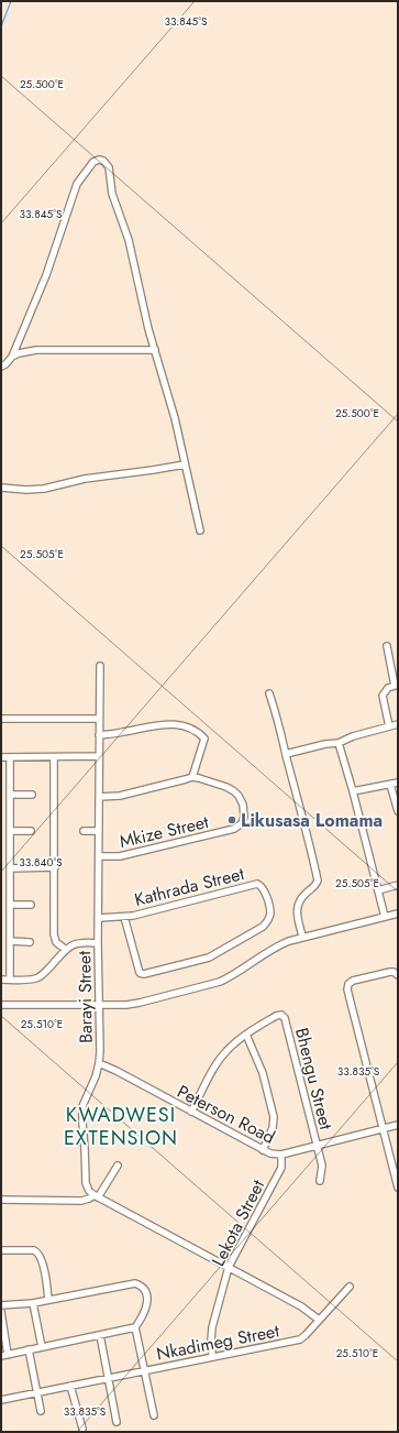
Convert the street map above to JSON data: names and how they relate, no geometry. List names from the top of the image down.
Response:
{
  "streets": {
    "street": [
      "Mkize Street",
      "Kathrada Street",
      "Barayi Street",
      "Bhengu Street",
      "Peterson Road",
      "Lekota Street",
      "Nkadimeg Street"
    ]
  },
  "crossings": [
    ["Mkize Street", "Barayi Street"],
    ["Kathrada Street", "Barayi Street"],
    ["Barayi Street", "Peterson Road"],
    ["Bhengu Street", "Peterson Road"],
    ["Peterson Road", "Lekota Street"],
    ["Lekota Street", "Nkadimeg Street"]
  ],
  "districts": ["KWADWESI EXTENSION"],
  "places": ["Likusasa Lomama"],
  "coordinates": [
    "33.845°S",
    "25.500°E",
    "25.505°E",
    "33.840°S",
    "25.510°E",
    "33.835°S"
  ]
}
